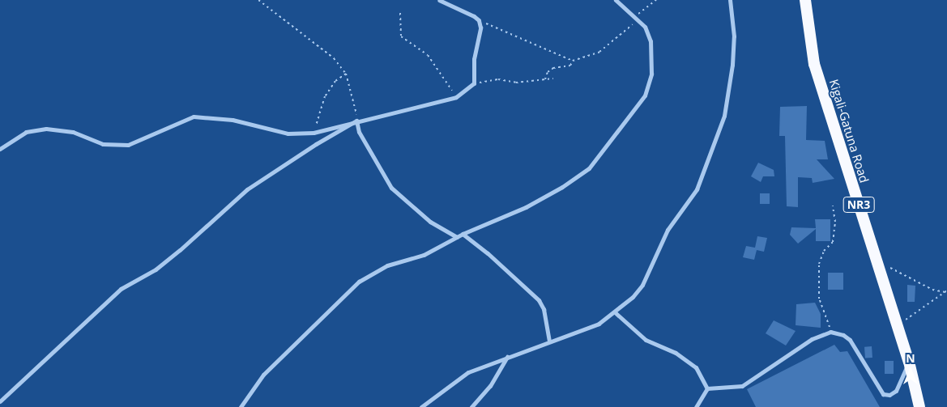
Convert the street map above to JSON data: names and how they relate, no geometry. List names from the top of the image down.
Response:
{
  "streets": {
    "highway": ["Kigali-Gatuna Road", "NR3"]
  },
  "north": "top"
}
